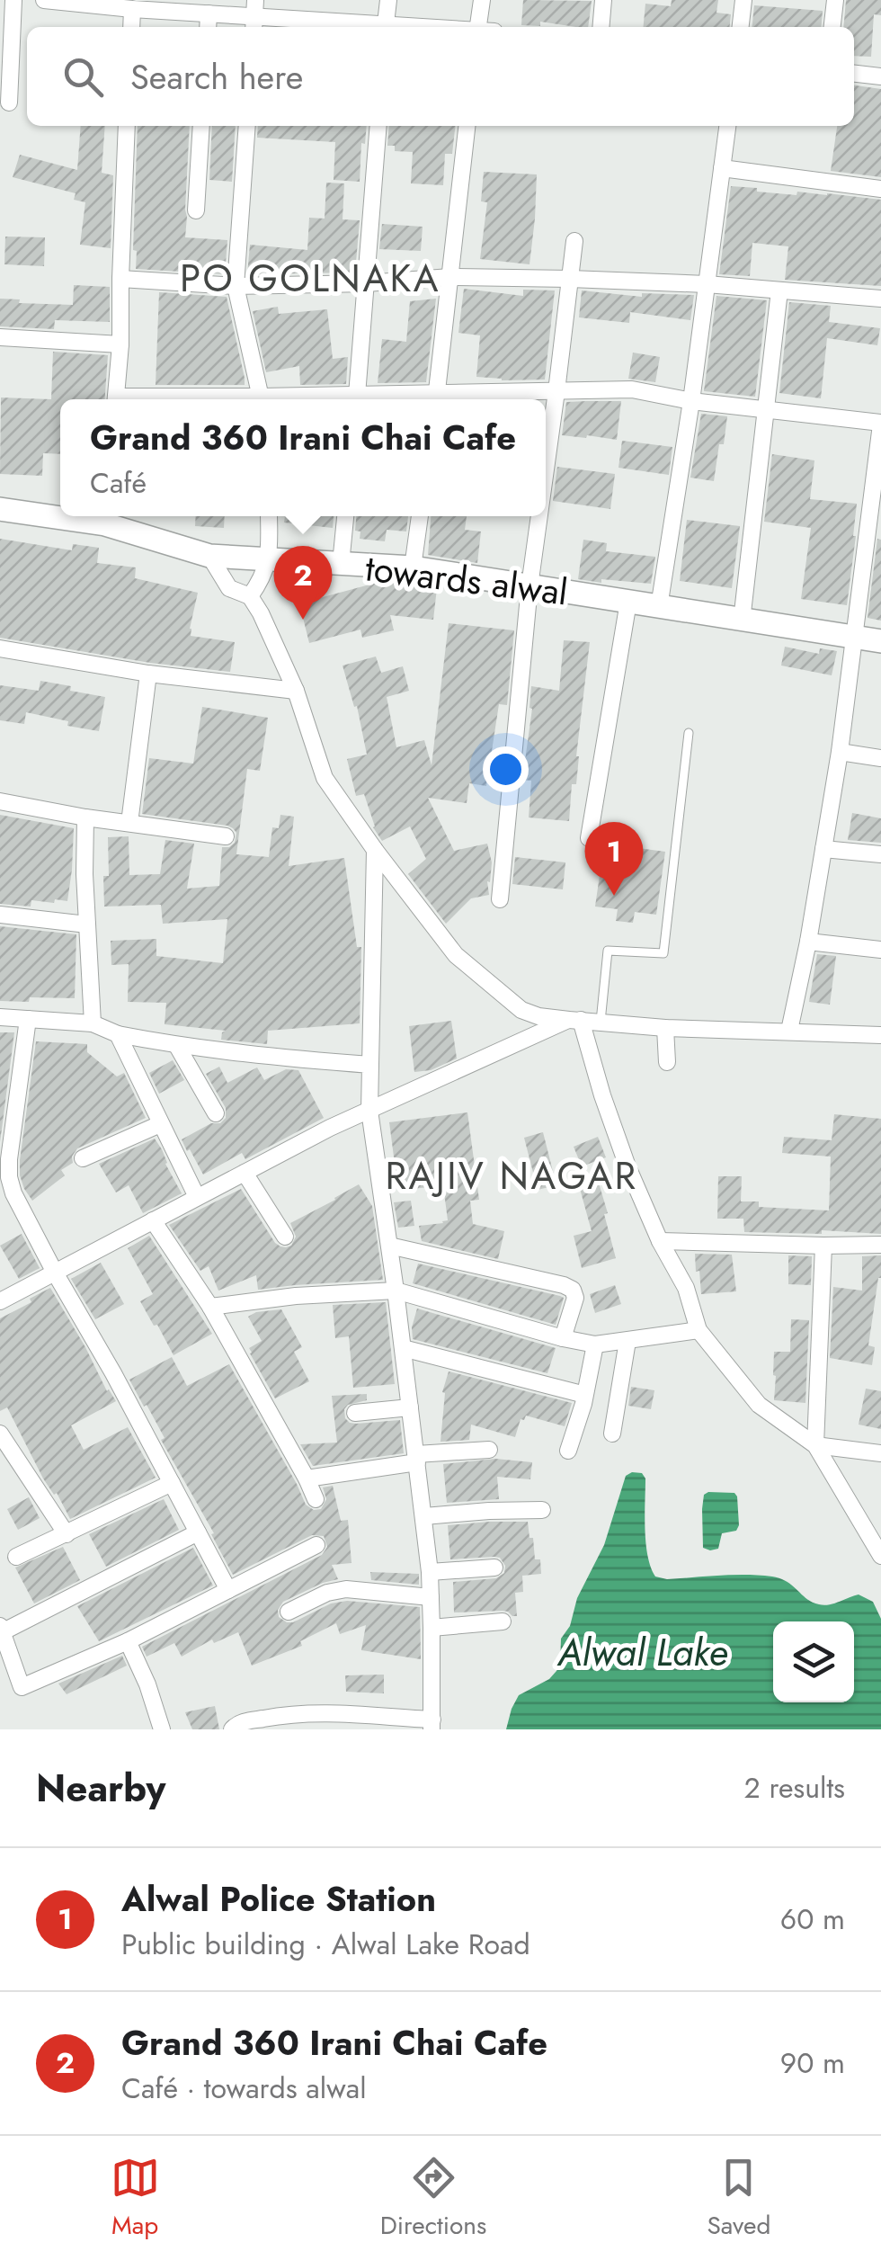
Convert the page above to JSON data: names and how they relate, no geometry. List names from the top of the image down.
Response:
{
  "streets": {
    "main road": ["towards alwal"]
  },
  "districts": ["PO GOLNAKA", "RAJIV NAGAR"],
  "water": ["Alwal Lake"],
  "page": {
    "search": "Search here",
    "popup": ["Grand 360 Irani Chai Cafe", "Café"],
    "pins": ["2", "1"],
    "heading": ["Nearby", "2 results"],
    "list": [
      {
        "mark": "1",
        "name": "Alwal Police Station",
        "note": "Public building · Alwal Lake Road",
        "value": "60 m"
      },
      {
        "mark": "2",
        "name": "Grand 360 Irani Chai Cafe",
        "note": "Café · towards alwal",
        "value": "90 m"
      }
    ],
    "nav": ["Map", "Directions", "Saved"]
  }
}
